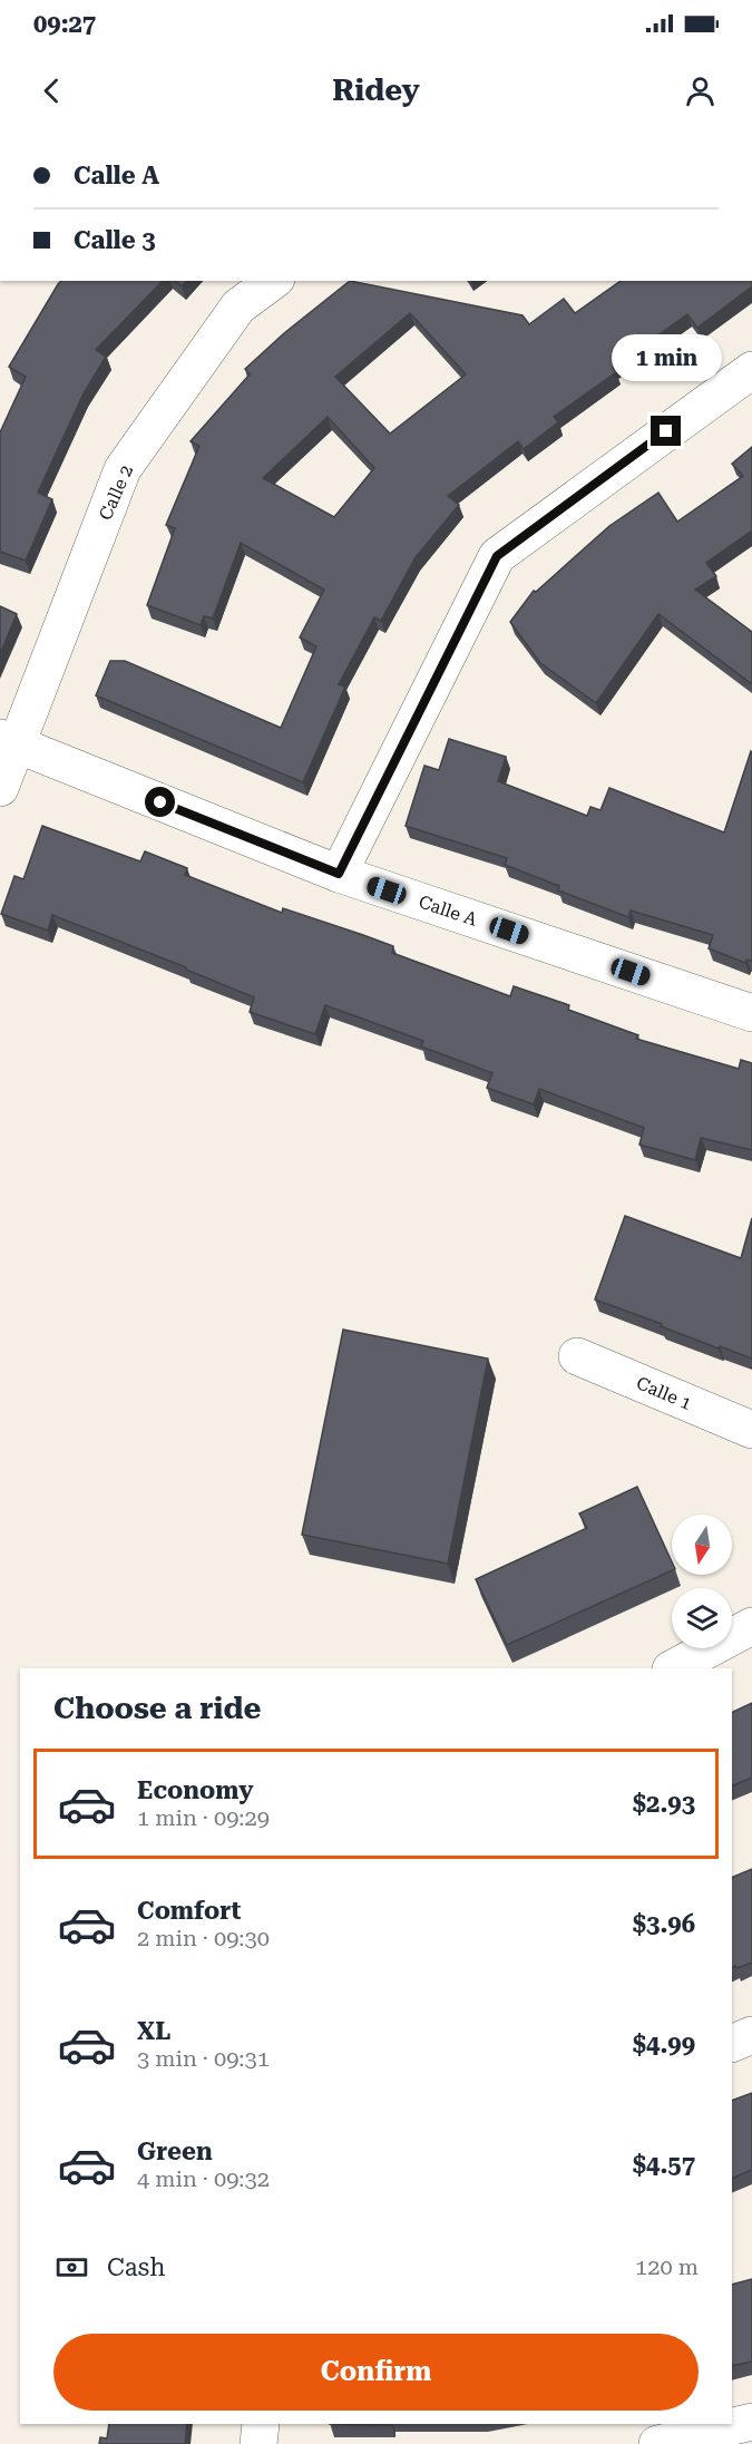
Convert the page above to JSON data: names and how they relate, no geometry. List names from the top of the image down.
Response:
{
  "streets": {
    "street": ["Calle 2", "Calle A", "Calle 1"]
  },
  "crossings": [
    ["Calle 2", "Calle A"]
  ],
  "north": "bottom",
  "page": {
    "status": "09:27",
    "header": "Ridey",
    "banner": ["Calle A", "Calle 3"],
    "bubble": "1 min",
    "heading": "Choose a ride",
    "list": [
      {
        "name": "Economy",
        "note": "1 min · 09:29",
        "value": "$2.93"
      },
      {
        "name": "Comfort",
        "note": "2 min · 09:30",
        "value": "$3.96"
      },
      {
        "name": "XL",
        "note": "3 min · 09:31",
        "value": "$4.99"
      },
      {
        "name": "Green",
        "note": "4 min · 09:32",
        "value": "$4.57"
      }
    ],
    "pay": ["Cash", "120 m"],
    "buttons": "Confirm"
  }
}
